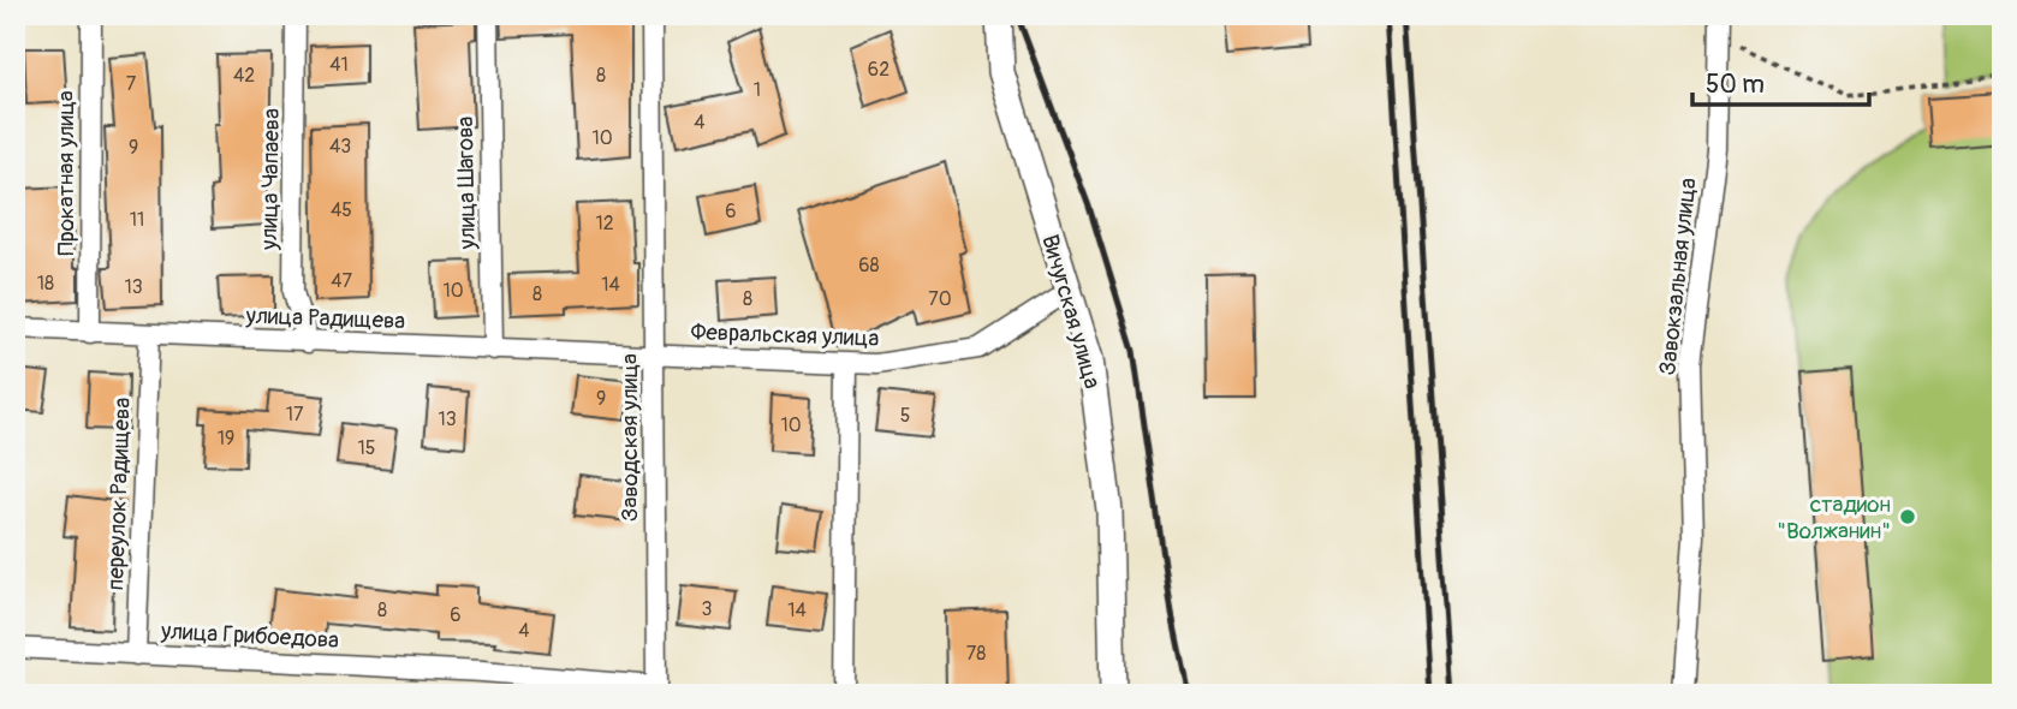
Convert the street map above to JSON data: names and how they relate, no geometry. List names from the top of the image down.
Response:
{
  "streets": {
    "main road": ["Вичугская улица"],
    "street": [
      "Прокатная улица",
      "улица Чапаева",
      "улица Шагова",
      "Завокзальная улица",
      "улица Радищева",
      "Февральская улица",
      "Заводская улица",
      "переулок Радищева",
      "улица Грибоедова"
    ]
  },
  "crossings": [
    ["Прокатная улица", "улица Радищева"],
    ["улица Чапаева", "улица Радищева"],
    ["улица Шагова", "улица Радищева"],
    ["Вичугская улица", "Февральская улица"],
    ["улица Радищева", "Февральская улица"],
    ["улица Радищева", "Заводская улица"],
    ["улица Радищева", "переулок Радищева"],
    ["Февральская улица", "Заводская улица"],
    ["Заводская улица", "улица Грибоедова"],
    ["переулок Радищева", "улица Грибоедова"]
  ],
  "places": ["стадион \"Волжанин\""],
  "house_numbers": [
    "41",
    "62",
    "42",
    "8",
    "7",
    "1",
    "4",
    "10",
    "43",
    "9",
    "45",
    "6",
    "11",
    "12",
    "68",
    "47",
    "18",
    "14",
    "13",
    "10",
    "8",
    "8",
    "70",
    "9",
    "17",
    "5",
    "13",
    "10",
    "19",
    "15",
    "3",
    "8",
    "14",
    "6",
    "4",
    "78"
  ],
  "scale_bar": "50 m"
}
